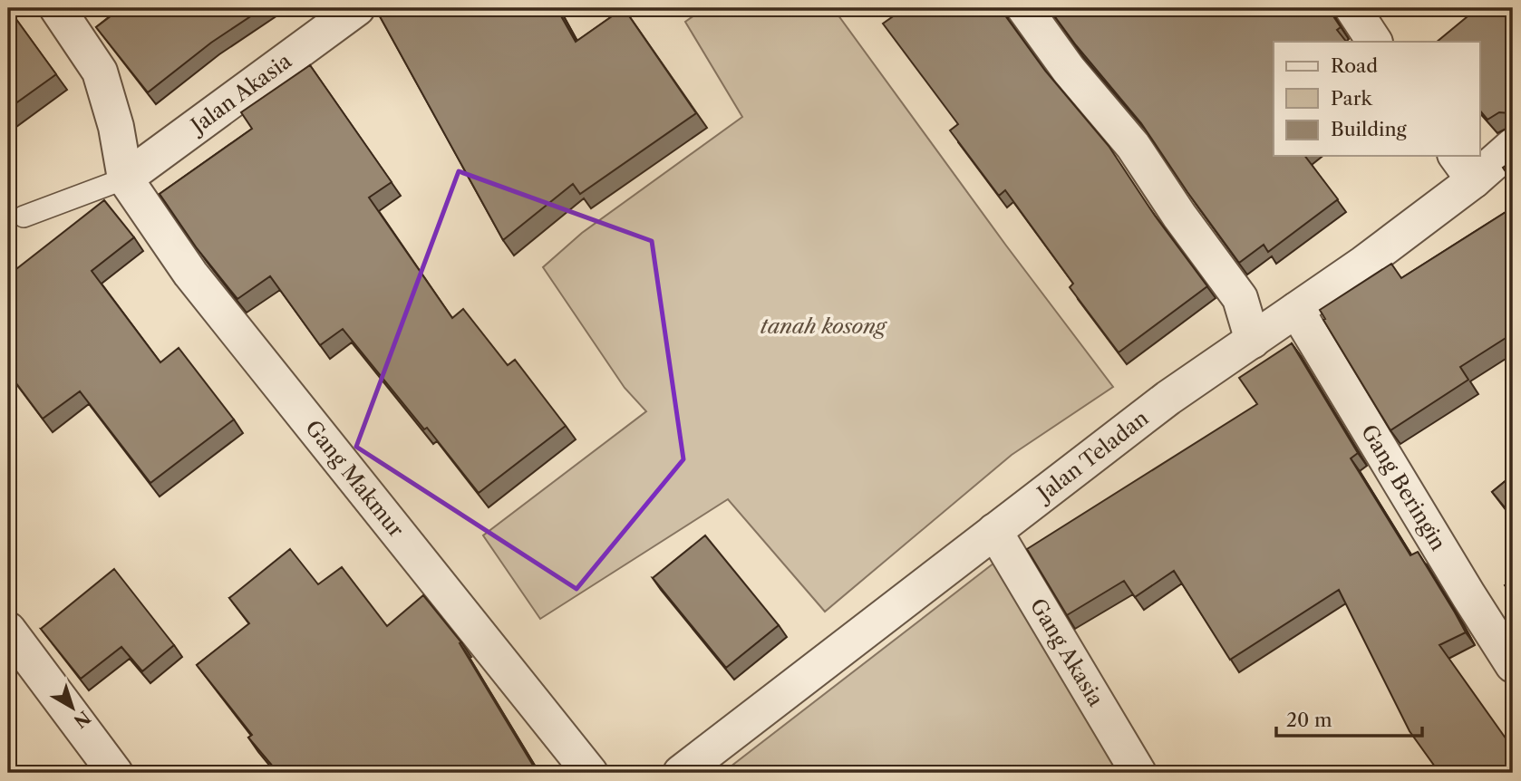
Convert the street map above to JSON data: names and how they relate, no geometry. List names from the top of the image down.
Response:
{
  "streets": {
    "street": [
      "Jalan Akasia",
      "Jalan Teladan",
      "Gang Makmur",
      "Gang Beringin",
      "Gang Akasia"
    ]
  },
  "crossings": [
    ["Jalan Akasia", "Gang Makmur"],
    ["Jalan Teladan", "Gang Beringin"],
    ["Jalan Teladan", "Gang Akasia"]
  ],
  "parks": ["tanah kosong"],
  "legend": ["Road", "Park", "Building"],
  "scale_bar": "20 m",
  "north": "bottom right"
}
